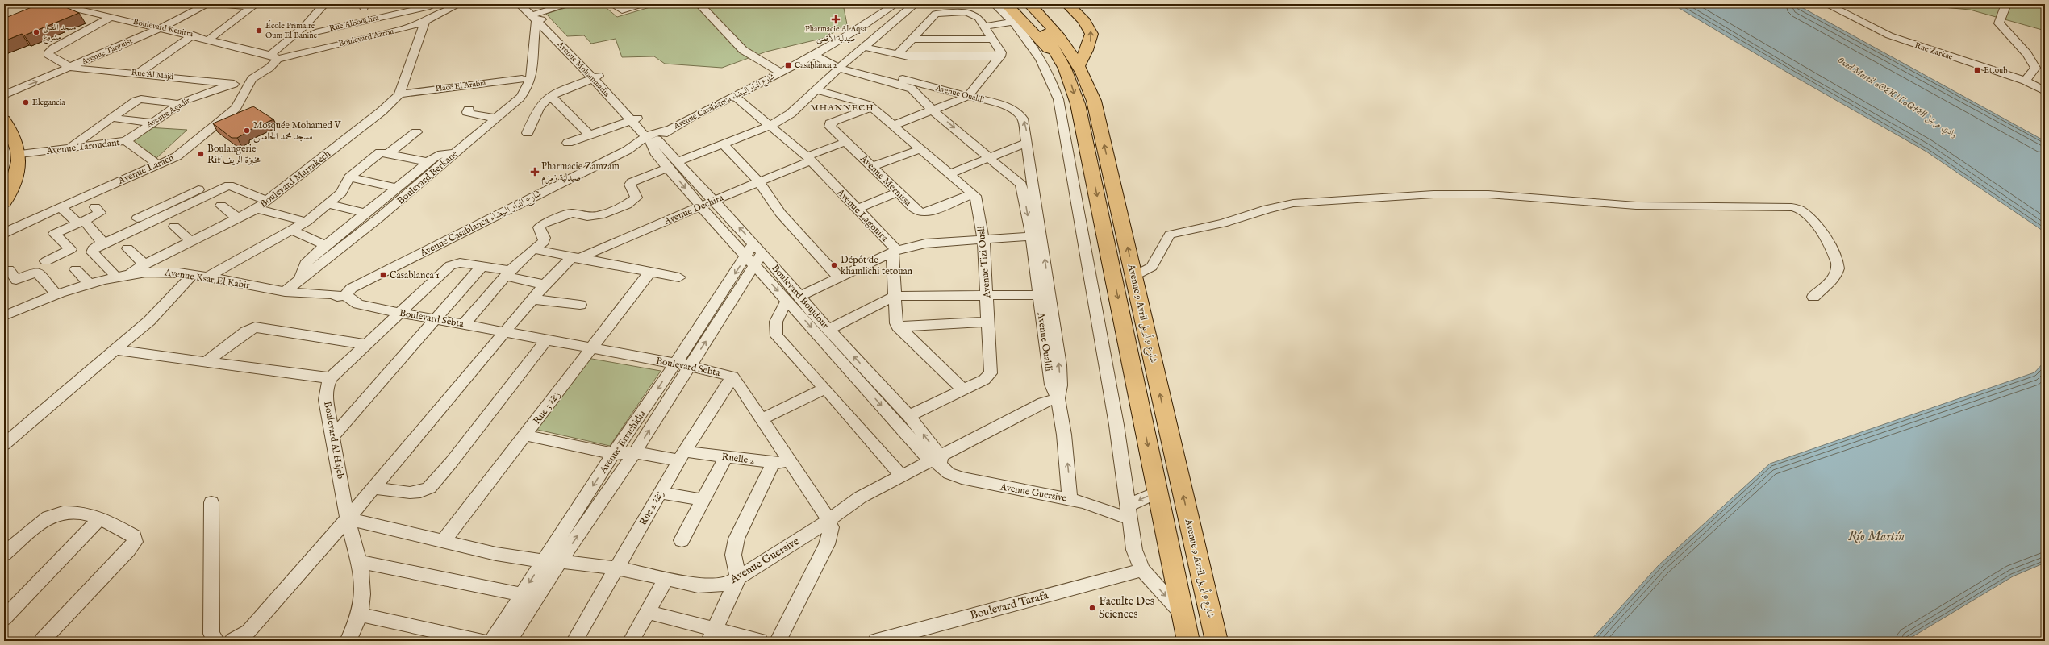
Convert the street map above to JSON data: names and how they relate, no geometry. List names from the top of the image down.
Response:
{
  "streets": {
    "highway": ["Avenue 9 Avril شارع 9 أبريل"],
    "street": [
      "Rue Albouchra",
      "Boulevard Kenitra",
      "Boulevard Azrou",
      "Avenue Targuist",
      "Rue Zarkae",
      "Avenue Mohammadia",
      "Rue Al Majd",
      "Place El Arabia",
      "Avenue Oualili",
      "Avenue Casablanca شارع الدار البيضاء",
      "Avenue Agadir",
      "Avenue Taroudant",
      "Avenue Larach",
      "Boulevard Berkane",
      "Boulevard Marrakech",
      "Avenue Mernissa",
      "Avenue Dechira",
      "Avenue Lagouira",
      "Avenue Tizi Ousli",
      "Avenue Ksar El Kabir",
      "Boulevard Boujdour",
      "Boulevard Sebta",
      "Rue 3 زنقة",
      "Boulevard Al Hajeb",
      "Avenue Errachidia",
      "Ruelle 2",
      "Avenue Guersive",
      "Rue 2 زنقة",
      "Boulevard Tarafa"
    ]
  },
  "crossings": [
    ["Boulevard Kenitra", "Boulevard Azrou"],
    ["Boulevard Kenitra", "Avenue Targuist"],
    ["Boulevard Kenitra", "Avenue Larach"],
    ["Boulevard Azrou", "Avenue Larach"],
    ["Boulevard Azrou", "Boulevard Marrakech"],
    ["Avenue Targuist", "Rue Al Majd"],
    ["Avenue Mohammadia", "Avenue Casablanca شارع الدار البيضاء"],
    ["Avenue Mohammadia", "Boulevard Berkane"],
    ["Avenue Mohammadia", "Boulevard Boujdour"],
    ["Rue Al Majd", "Avenue Agadir"],
    ["Place El Arabia", "Boulevard Marrakech"],
    ["Avenue Oualili", "Avenue Casablanca شارع الدار البيضاء"],
    ["Avenue Oualili", "Avenue Guersive"],
    ["Avenue Casablanca شارع الدار البيضاء", "Avenue Lagouira"],
    ["Avenue Casablanca شارع الدار البيضاء", "Avenue Ksar El Kabir"],
    ["Avenue Casablanca شارع الدار البيضاء", "Boulevard Boujdour"],
    ["Avenue Casablanca شارع الدار البيضاء", "Boulevard Sebta"],
    ["Avenue Agadir", "Avenue Taroudant"],
    ["Avenue Agadir", "Avenue Larach"],
    ["Avenue Taroudant", "Avenue Larach"],
    ["Boulevard Berkane", "Avenue Ksar El Kabir"],
    ["Boulevard Marrakech", "Avenue Ksar El Kabir"],
    ["Avenue Mernissa", "Avenue Dechira"],
    ["Avenue Mernissa", "Avenue Tizi Ousli"],
    ["Avenue Dechira", "Avenue Lagouira"],
    ["Avenue Dechira", "Boulevard Boujdour"],
    ["Avenue Tizi Ousli", "Boulevard Boujdour"],
    ["Avenue Ksar El Kabir", "Boulevard Sebta"],
    ["Boulevard Boujdour", "Avenue Errachidia"],
    ["Boulevard Boujdour", "Avenue Guersive"],
    ["Boulevard Sebta", "Rue 3 زنقة"],
    ["Boulevard Sebta", "Boulevard Al Hajeb"],
    ["Boulevard Sebta", "Avenue Errachidia"],
    ["Boulevard Sebta", "Ruelle 2"],
    ["Boulevard Sebta", "Avenue Guersive"],
    ["Boulevard Sebta", "Rue 2 زنقة"],
    ["Rue 3 زنقة", "Ruelle 2"],
    ["Rue 3 زنقة", "Avenue Guersive"],
    ["Boulevard Al Hajeb", "Avenue Guersive"],
    ["Avenue Errachidia", "Ruelle 2"],
    ["Avenue Errachidia", "Avenue Guersive"],
    ["Ruelle 2", "Rue 2 زنقة"],
    ["Avenue Guersive", "Rue 2 زنقة"]
  ],
  "districts": ["MHANNECH"],
  "water": ["Oued Martil ⴰⵙⵉⴼ ⵏ ⵎⴰⵕⵜⵉⵍ وادي مرتيل", "Río Martín"],
  "places": {
    "health": ["Pharmacie Al Aqsa صيدلية الأقصى", "Pharmacie Zamzam صيدلية زمزم"],
    "other": [
      "École Primaire Oum El Banine",
      "مسجد المصلى مشروع",
      "Elegancia",
      "Mosquée Mohamed V مسجد محمد الخامس",
      "Boulangerie Rif مخبزة الريف",
      "Dépôt de khamlichi tetouan",
      "Faculte Des Sciences"
    ],
    "transit": ["Casablanca 2", "Ettoub", "Casablanca 1"]
  }
}
